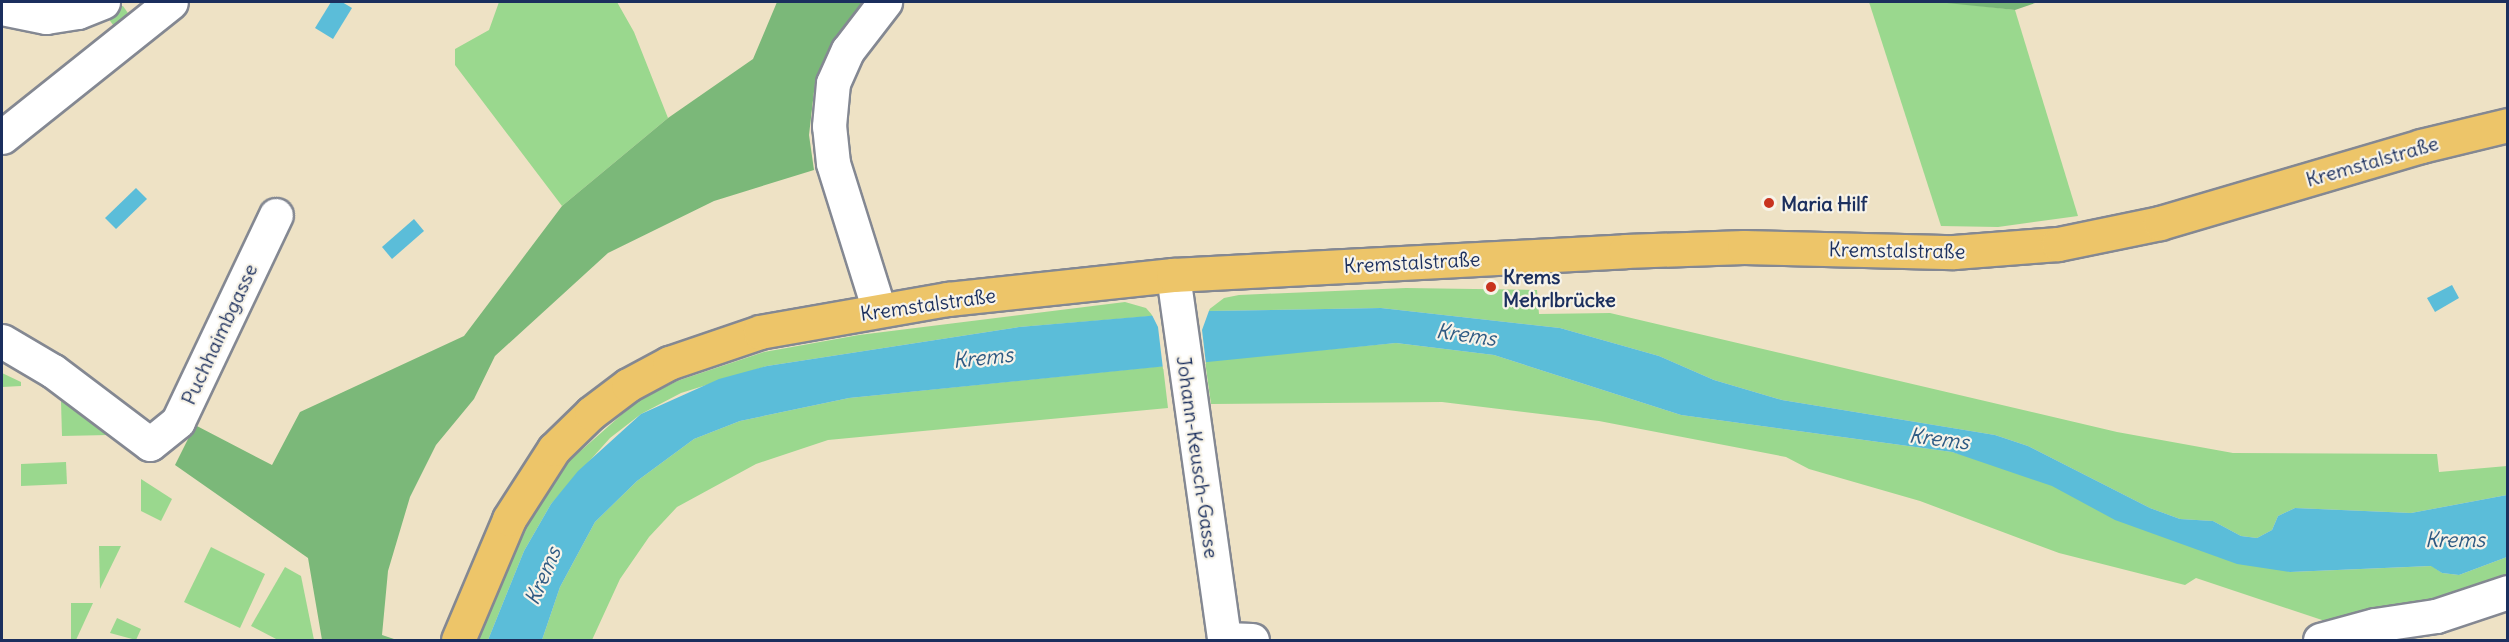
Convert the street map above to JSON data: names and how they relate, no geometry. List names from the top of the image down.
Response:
{
  "streets": {
    "main road": ["Kremstalstraße"],
    "street": ["Puchhaimbgasse", "Johann-Keusch-Gasse"]
  },
  "crossings": [
    ["Kremstalstraße", "Johann-Keusch-Gasse"]
  ],
  "water": ["Krems"],
  "places": ["Maria Hilf", "Krems Mehrlbrücke"]
}
